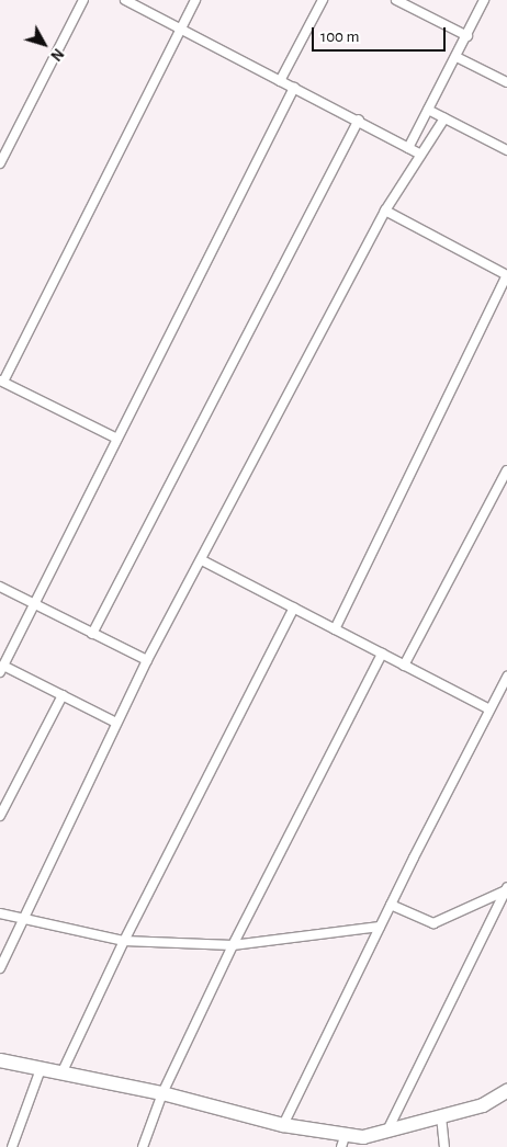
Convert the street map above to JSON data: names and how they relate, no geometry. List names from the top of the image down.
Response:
{
  "scale_bar": "100 m",
  "north": "bottom right"
}
